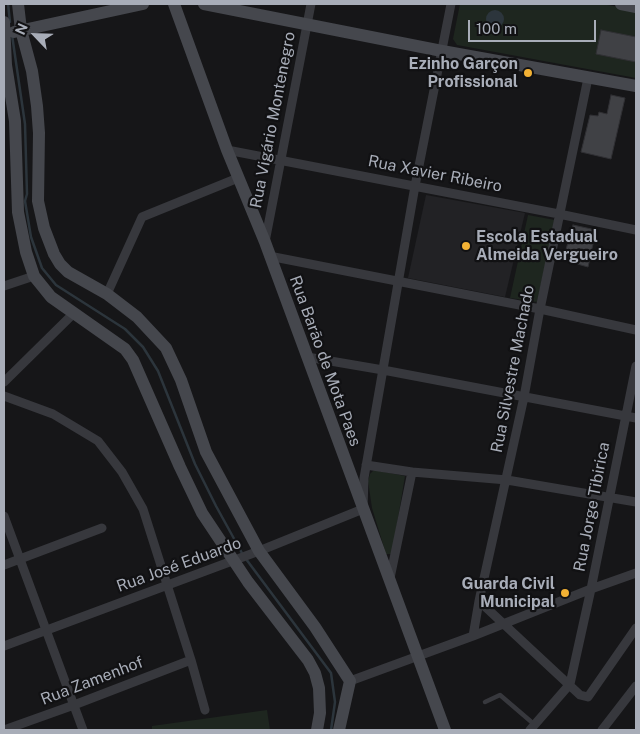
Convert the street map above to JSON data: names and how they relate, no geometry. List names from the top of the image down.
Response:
{
  "streets": {
    "main road": ["Rua Barão de Mota Paes"],
    "street": [
      "Rua Vigário Montenegro",
      "Rua Xavier Ribeiro",
      "Rua Silvestre Machado",
      "Rua Jorge Tibirica",
      "Rua José Eduardo",
      "Rua Zamenhof"
    ]
  },
  "crossings": [
    ["Rua Vigário Montenegro", "Rua Xavier Ribeiro"],
    ["Rua Vigário Montenegro", "Rua Barão de Mota Paes"],
    ["Rua Xavier Ribeiro", "Rua Barão de Mota Paes"],
    ["Rua Xavier Ribeiro", "Rua Silvestre Machado"],
    ["Rua Barão de Mota Paes", "Rua José Eduardo"]
  ],
  "places": ["Ezinho Garçon Profissional", "Escola Estadual Almeida Vergueiro", "Guarda Civil Municipal"],
  "scale_bar": "100 m",
  "north": "top left"
}
